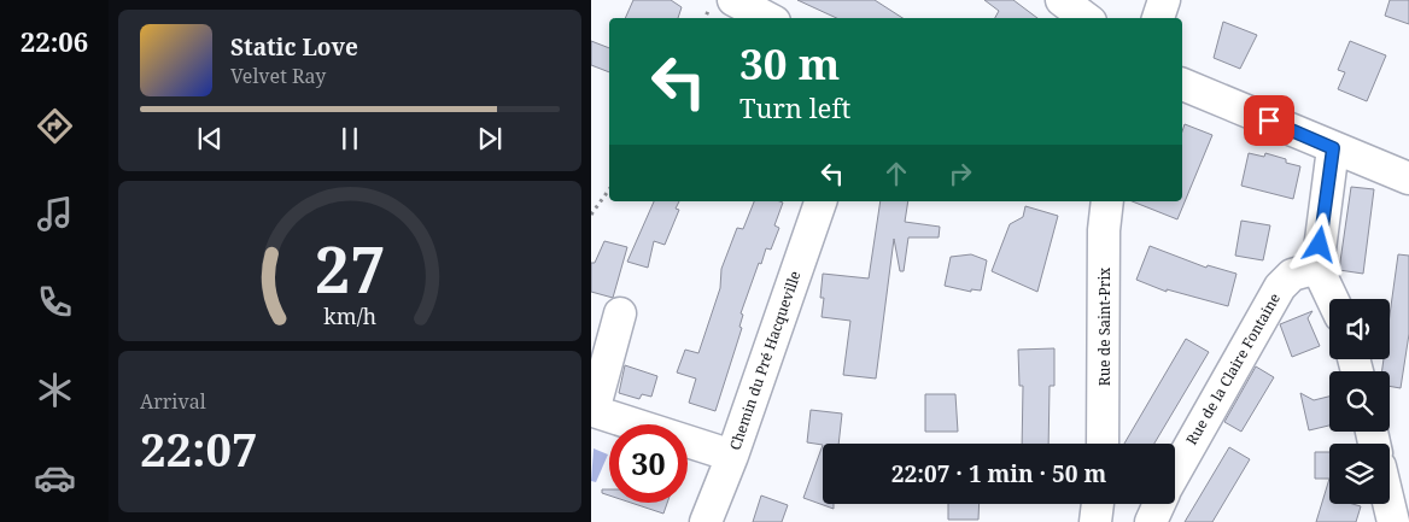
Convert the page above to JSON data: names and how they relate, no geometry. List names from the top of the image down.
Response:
{
  "streets": {
    "street": ["Rue de Saint-Prix", "Chemin du Pré Hacqueville", "Rue de la Claire Fontaine"]
  },
  "page": {
    "tabs": "22:06",
    "turn": ["30 m", "Turn left"],
    "song": ["Static Love", "Velvet Ray"],
    "tile": ["Arrival", "22:07"],
    "limit": "30",
    "trip": "22:07 · 1 min · 50 m",
    "gauge": ["27", "km/h"]
  }
}
